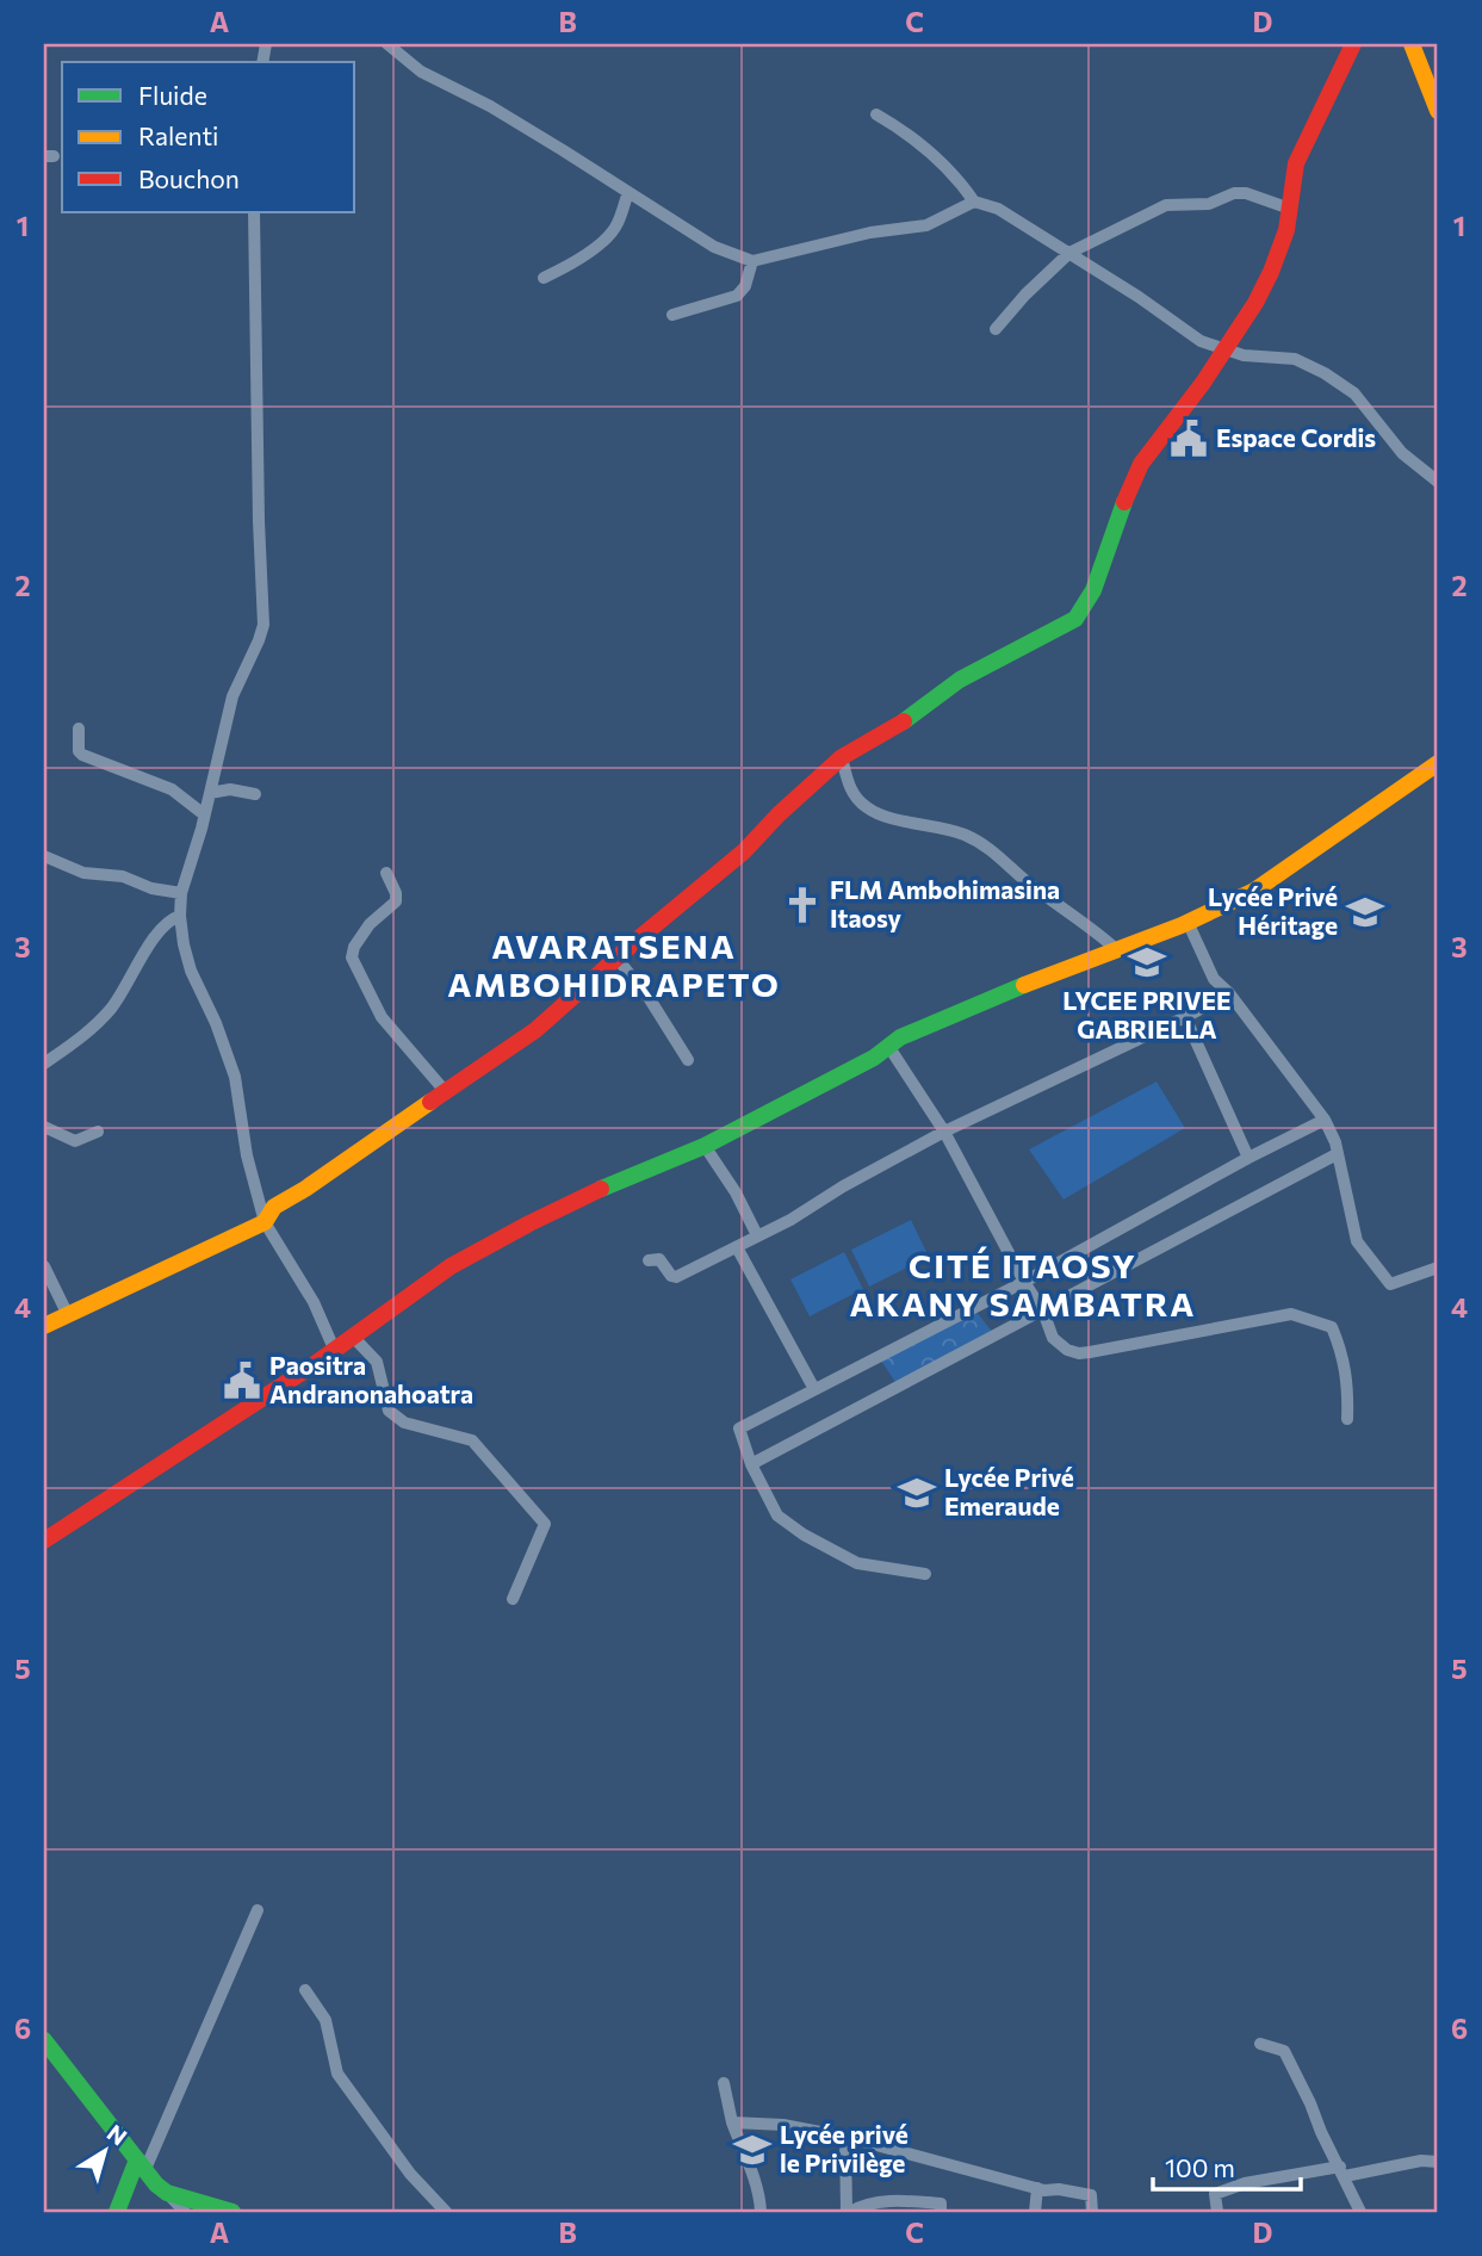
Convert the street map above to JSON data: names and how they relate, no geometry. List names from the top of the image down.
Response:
{
  "districts": ["AVARATSENA AMBOHIDRAPETO", "CITÉ ITAOSY AKANY SAMBATRA"],
  "places": {
    "public building": ["Espace Cordis", "Paositra Andranonahoatra"],
    "church": ["FLM Ambohimasina Itaosy"],
    "school or university": [
      "Lycée Privé Héritage",
      "LYCEE PRIVEE GABRIELLA",
      "Lycée Privé Emeraude",
      "Lycée privé le Privilège"
    ]
  },
  "legend": ["Fluide", "Ralenti", "Bouchon"],
  "scale_bar": "100 m",
  "north": "top right",
  "grid": {
    "columns": [
      "A",
      "B",
      "C",
      "D"
    ],
    "rows": [
      "1",
      "2",
      "3",
      "4",
      "5",
      "6"
    ]
  }
}
